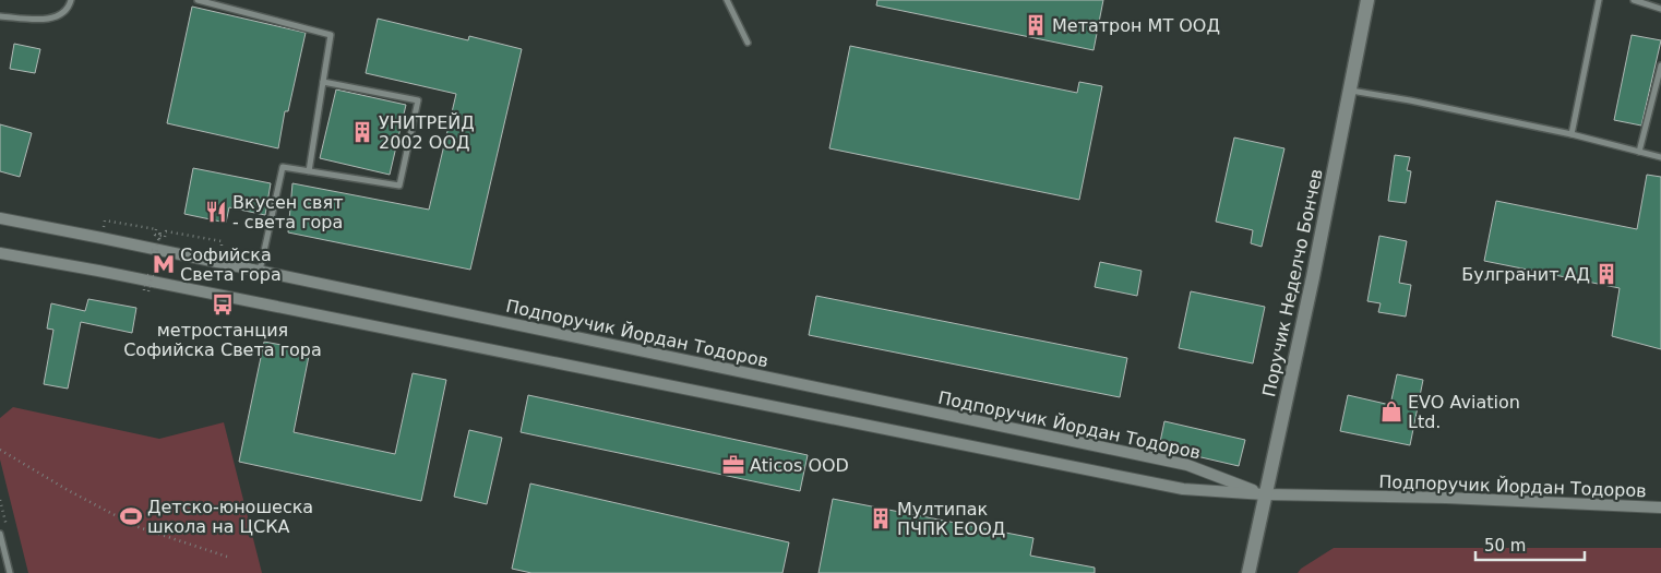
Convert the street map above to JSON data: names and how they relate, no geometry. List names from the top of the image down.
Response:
{
  "streets": {
    "street": ["Поручик Неделчо Бончев", "Подпоручик Йордан Тодоров"]
  },
  "crossings": [
    ["Поручик Неделчо Бончев", "Подпоручик Йордан Тодоров"]
  ],
  "places": {
    "building": [
      "Метатрон МТ ООД",
      "УНИТРЕЙД 2002 ООД",
      "Булгранит АД",
      "Мултипак ПЧПК ЕООД"
    ],
    "restaurant": ["Вкусен свят - света гора"],
    "metro station": ["Софийска Света гора"],
    "bus stop": ["метростанция Софийска Света гора"],
    "shop": ["EVO Aviation Ltd."],
    "office": ["Aticos OOD"],
    "sports": ["Детско-юношеска школа на ЦСКА"]
  },
  "scale_bar": "50 m"
}
